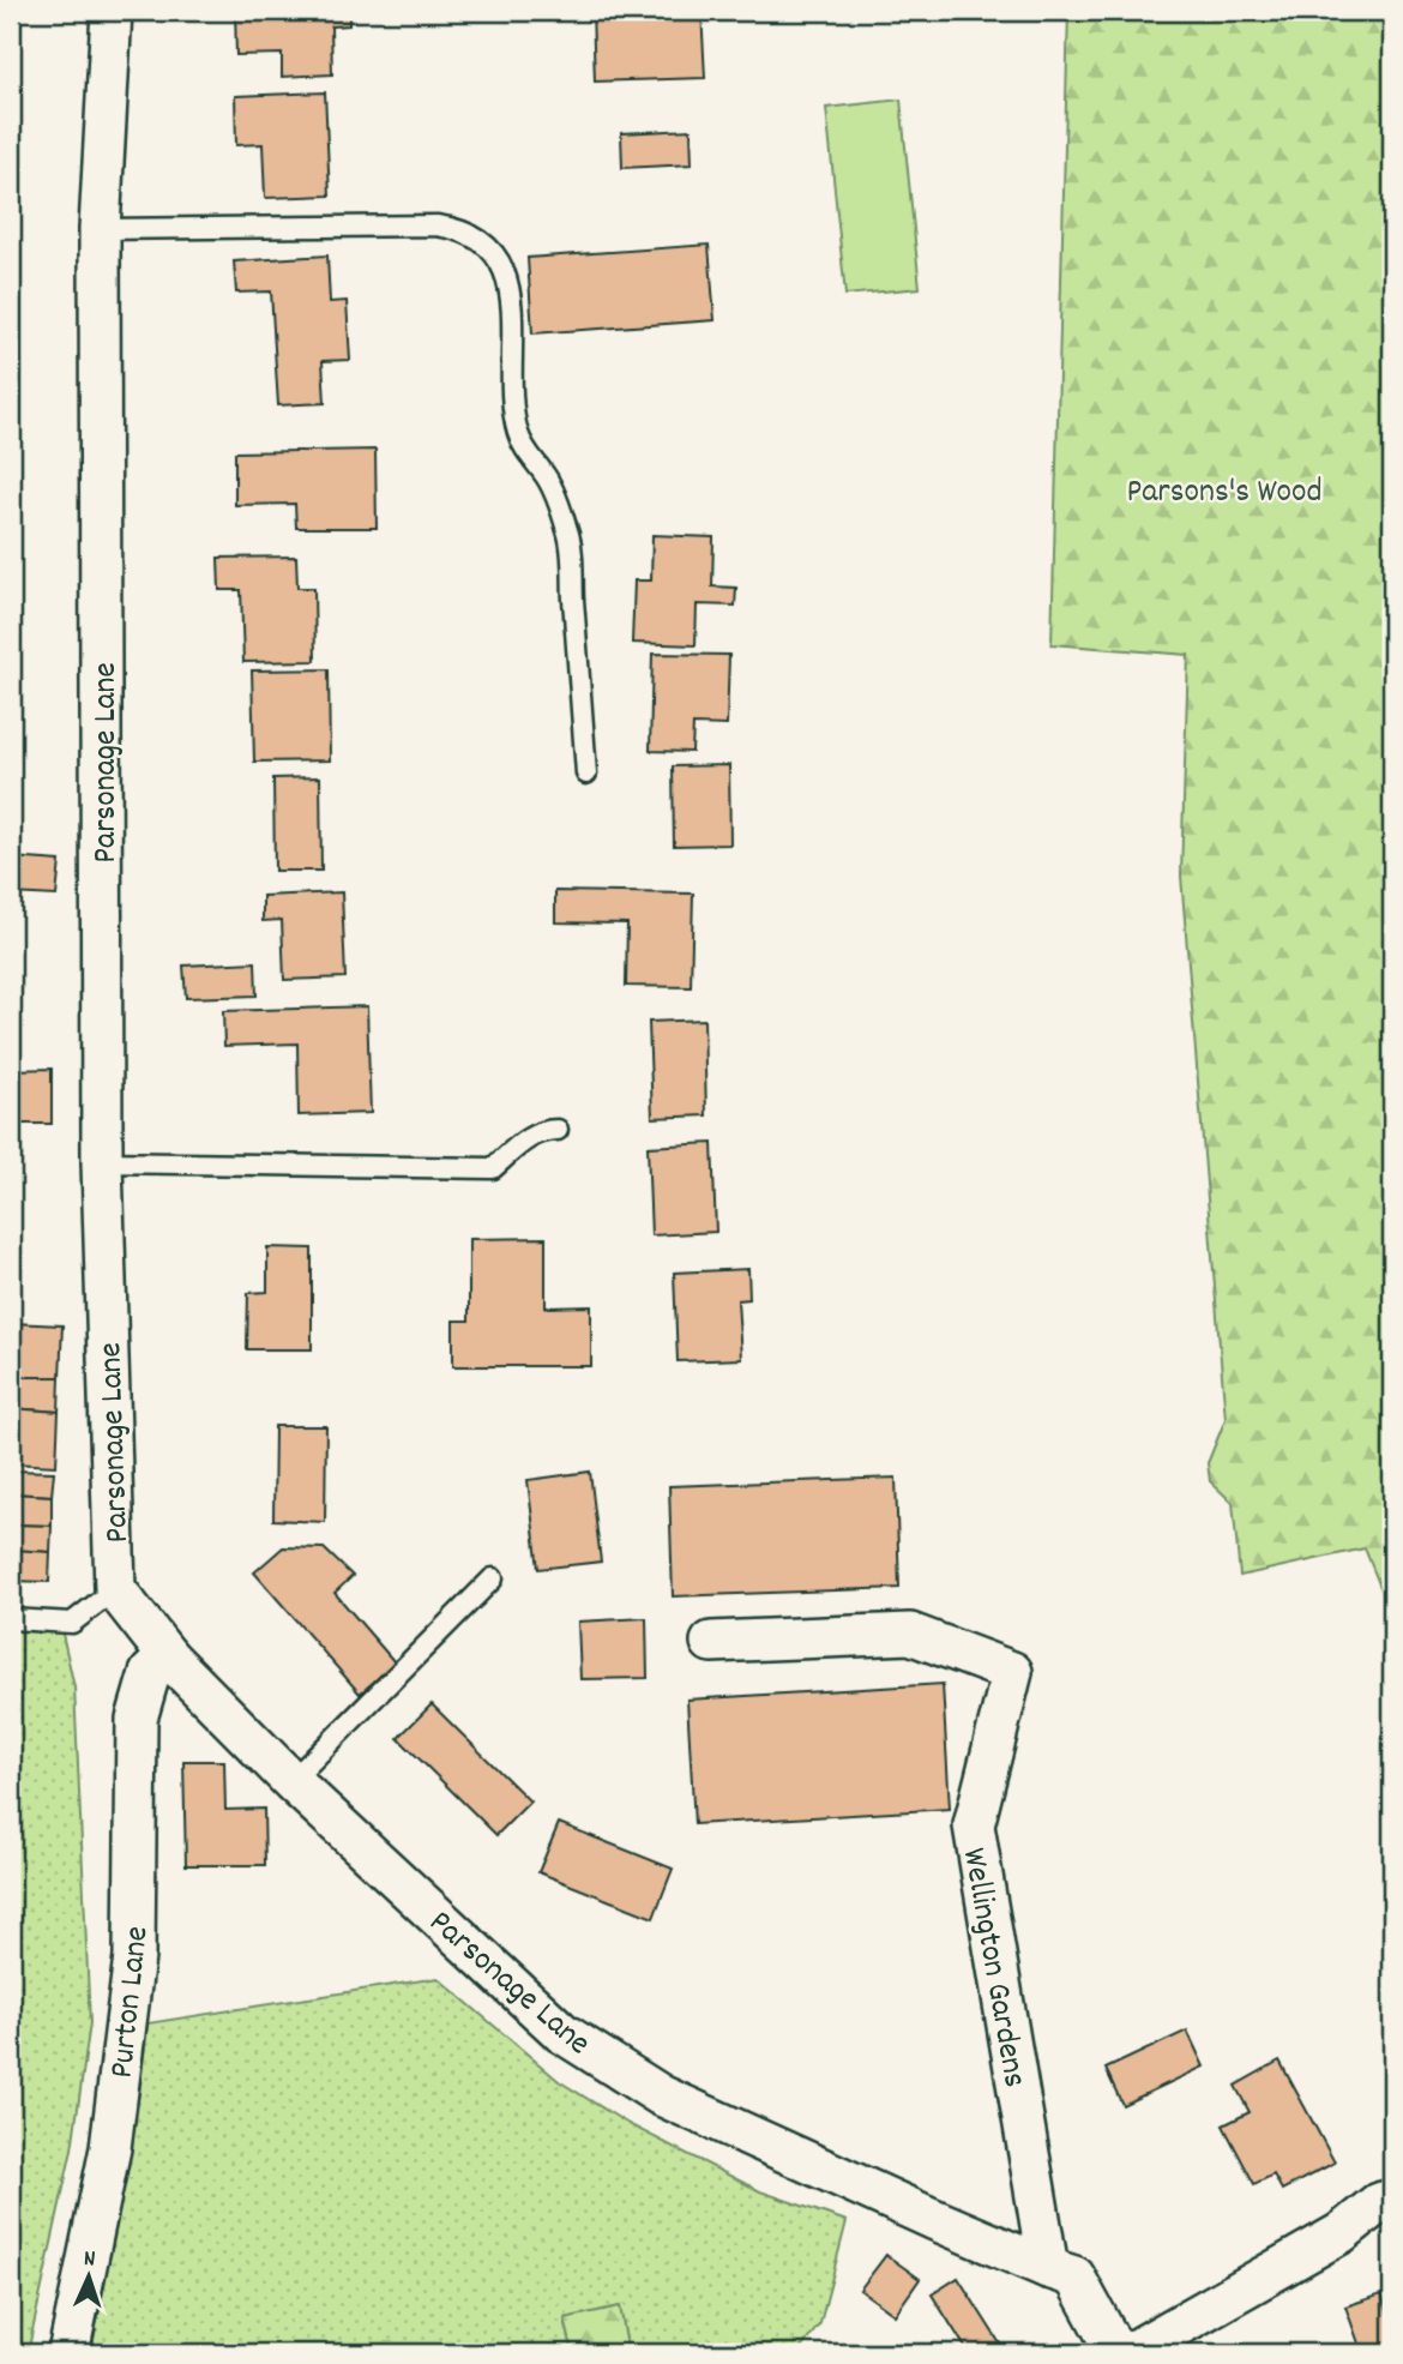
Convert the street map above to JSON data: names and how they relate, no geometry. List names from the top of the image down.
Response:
{
  "streets": {
    "street": ["Parsonage Lane", "Wellington Gardens", "Purton Lane"]
  },
  "crossings": [
    ["Parsonage Lane", "Wellington Gardens"],
    ["Parsonage Lane", "Purton Lane"]
  ],
  "parks": ["Parsons's Wood"],
  "north": "top"
}
